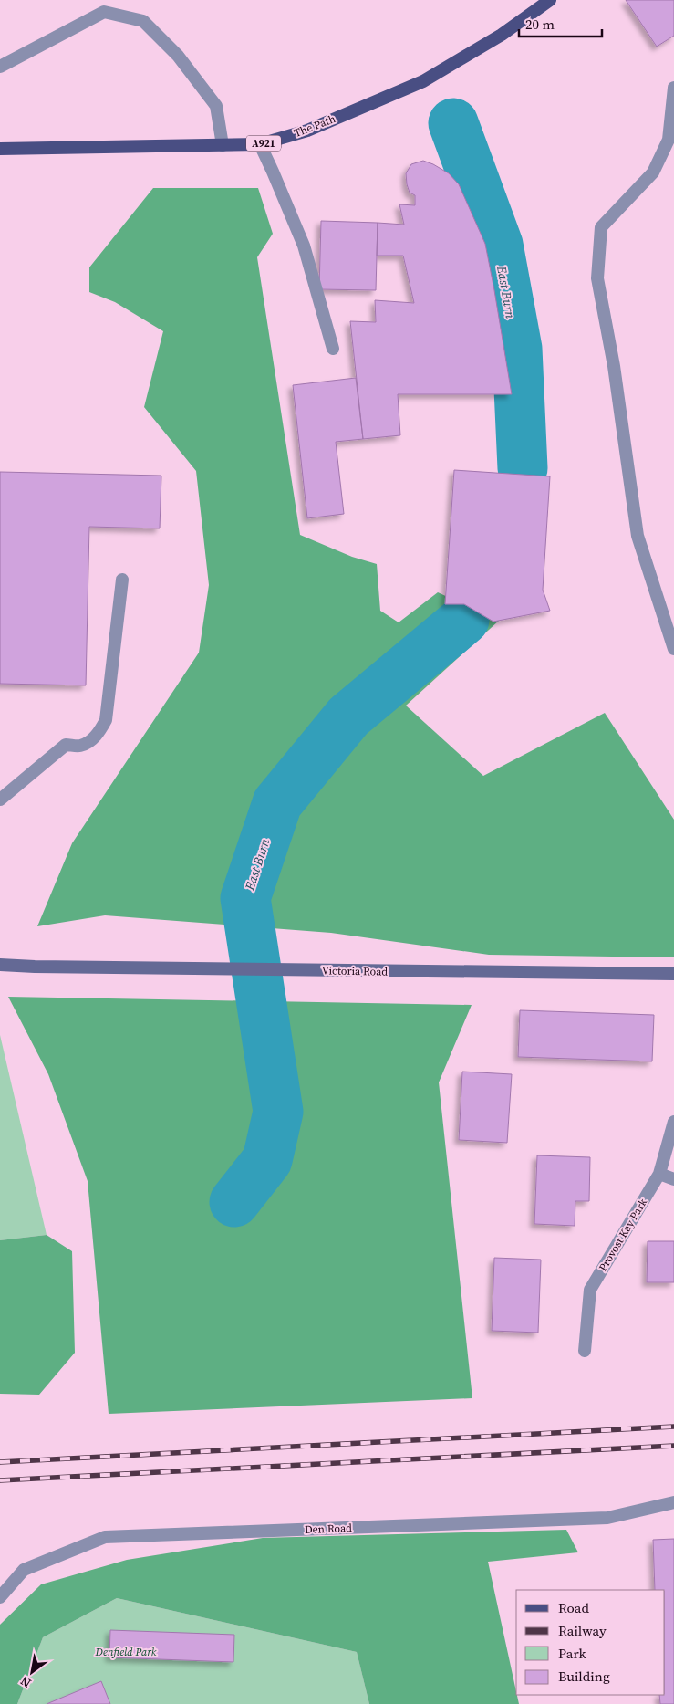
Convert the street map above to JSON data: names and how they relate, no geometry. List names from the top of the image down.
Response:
{
  "streets": {
    "main road": ["The Path", "A921", "Victoria Road"],
    "street": ["Provost Kay Park", "Den Road"]
  },
  "water": ["East Burn"],
  "parks": ["Denfield Park"],
  "legend": [
    "Road",
    "Railway",
    "Park",
    "Building"
  ],
  "scale_bar": "20 m",
  "north": "bottom left"
}
